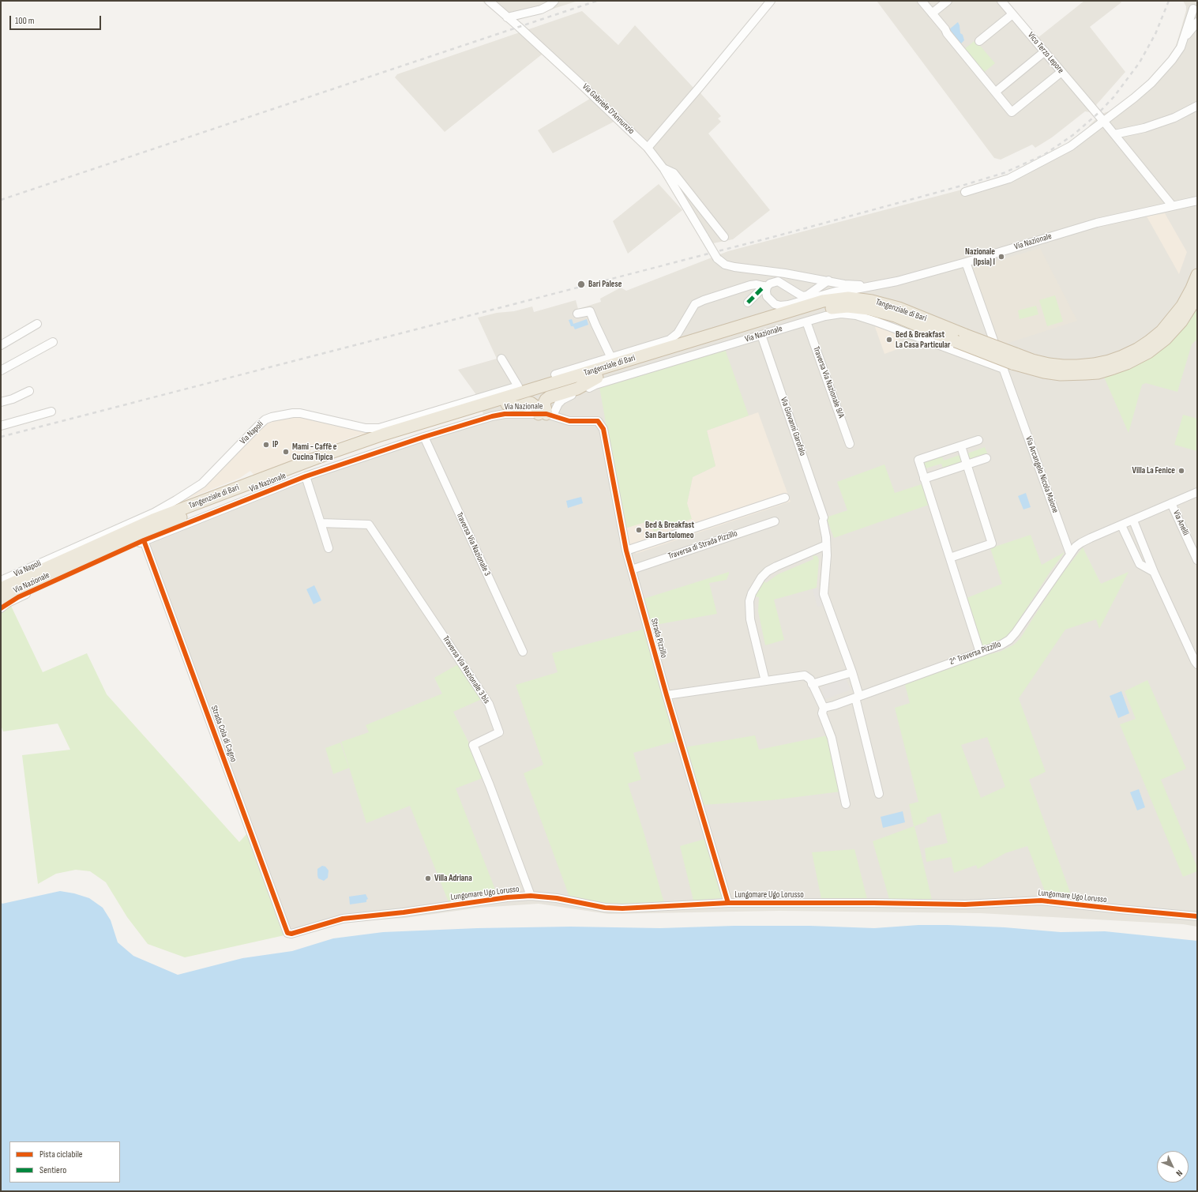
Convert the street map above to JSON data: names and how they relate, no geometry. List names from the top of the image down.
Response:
{
  "streets": {
    "highway": ["Tangenziale di Bari"],
    "street": [
      "Vico Terzo Lepore",
      "Via Gabriele D'Annunzio",
      "Via Nazionale",
      "Traversa Via Nazionale 9/A",
      "Via Giovanni Garofalo",
      "Via Napoli",
      "Via Arcangelo Nicola Maione",
      "Via Anelli",
      "Traversa Via Nazionale 3",
      "Traversa di Strada Pizzillo",
      "Strada Pizzillo",
      "2^ Traversa Pizzillo",
      "Traversa Via Nazionale 3 bis",
      "Strada Cola di Cagno",
      "Lungomare Ugo Lorusso"
    ]
  },
  "crossings": [
    ["Vico Terzo Lepore", "Via Nazionale"],
    ["Via Nazionale", "Tangenziale di Bari"],
    ["Via Nazionale", "Traversa Via Nazionale 9/A"],
    ["Via Nazionale", "Via Giovanni Garofalo"],
    ["Via Nazionale", "Via Arcangelo Nicola Maione"],
    ["Via Nazionale", "Traversa Via Nazionale 3"],
    ["Via Nazionale", "Strada Pizzillo"],
    ["Via Nazionale", "Strada Cola di Cagno"],
    ["Tangenziale di Bari", "Via Arcangelo Nicola Maione"],
    ["Via Arcangelo Nicola Maione", "2^ Traversa Pizzillo"],
    ["Traversa di Strada Pizzillo", "Strada Pizzillo"],
    ["Strada Pizzillo", "Lungomare Ugo Lorusso"],
    ["Traversa Via Nazionale 3 bis", "Lungomare Ugo Lorusso"],
    ["Strada Cola di Cagno", "Lungomare Ugo Lorusso"]
  ],
  "places": [
    "Nazionale (Ipsia) I",
    "Bari Palese",
    "Bed & Breakfast La Casa Particular",
    "IP",
    "Mami - Caffè e Cucina Tipica",
    "Villa La Fenice",
    "Bed & Breakfast San Bartolomeo",
    "Villa Adriana"
  ],
  "legend": ["Pista ciclabile", "Sentiero"],
  "scale_bar": "100 m",
  "north": "bottom right"
}
